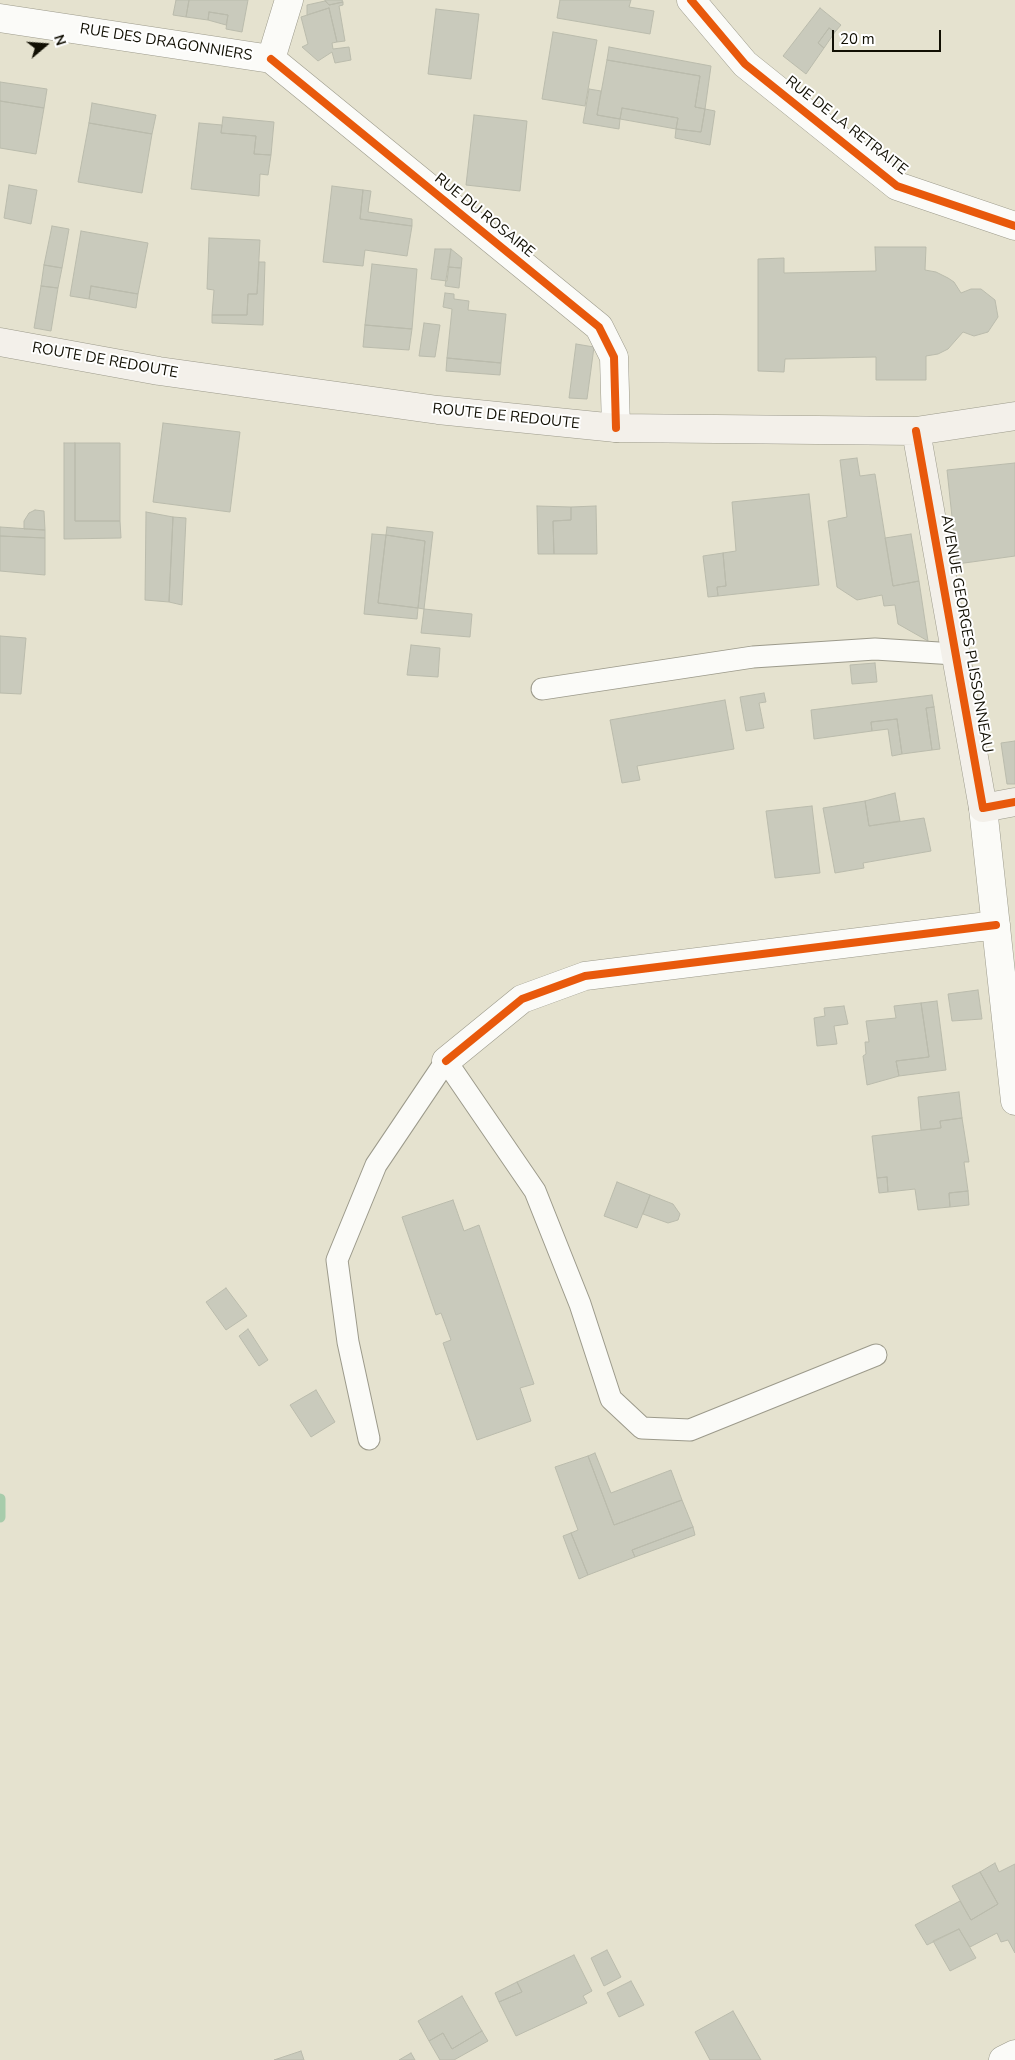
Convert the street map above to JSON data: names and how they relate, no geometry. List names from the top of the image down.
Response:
{
  "streets": {
    "main road": ["ROUTE DE REDOUTE", "AVENUE GEORGES PLISSONNEAU"],
    "street": ["RUE DES DRAGONNIERS", "RUE DE LA RETRAITE", "RUE DU ROSAIRE"]
  },
  "crossings": [
    ["RUE DES DRAGONNIERS", "RUE DU ROSAIRE"],
    ["RUE DU ROSAIRE", "ROUTE DE REDOUTE"],
    ["ROUTE DE REDOUTE", "AVENUE GEORGES PLISSONNEAU"]
  ],
  "scale_bar": "20 m",
  "north": "right"
}
